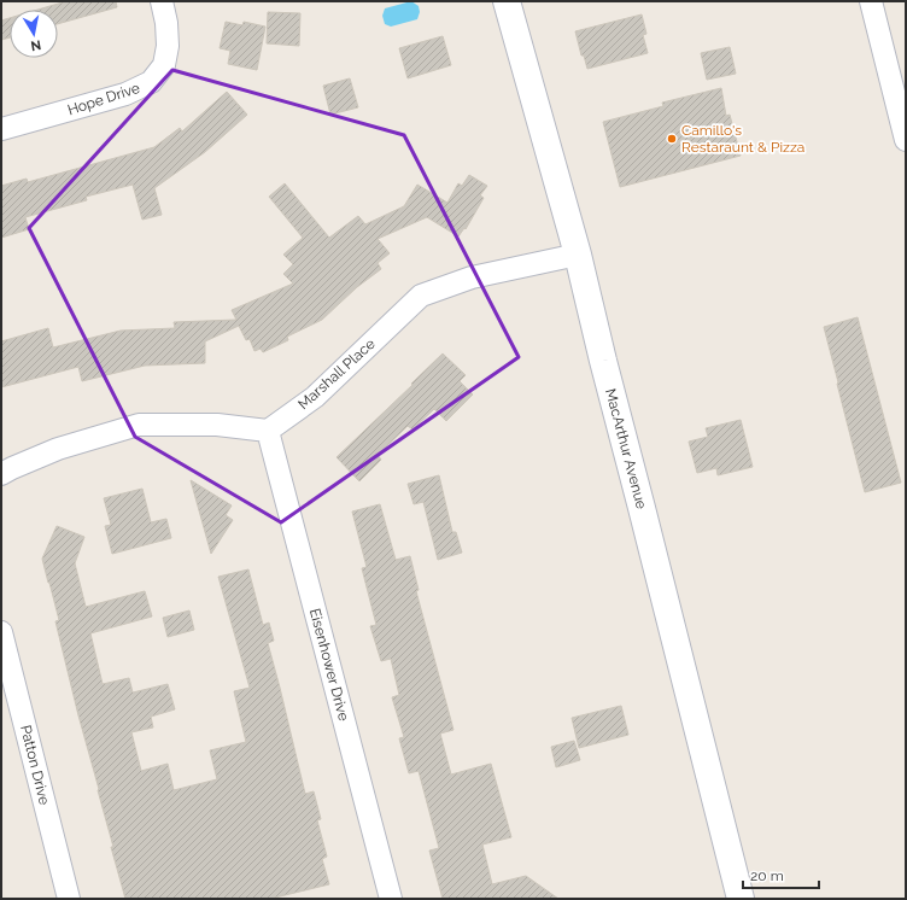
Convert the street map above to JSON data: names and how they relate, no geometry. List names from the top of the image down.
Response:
{
  "streets": {
    "street": [
      "Hope Drive",
      "Marshall Place",
      "MacArthur Avenue",
      "Eisenhower Drive",
      "Patton Drive"
    ]
  },
  "crossings": [
    ["Marshall Place", "MacArthur Avenue"],
    ["Marshall Place", "Eisenhower Drive"]
  ],
  "places": ["Camillo's Restaraunt & Pizza"],
  "scale_bar": "20 m",
  "north": "bottom"
}
